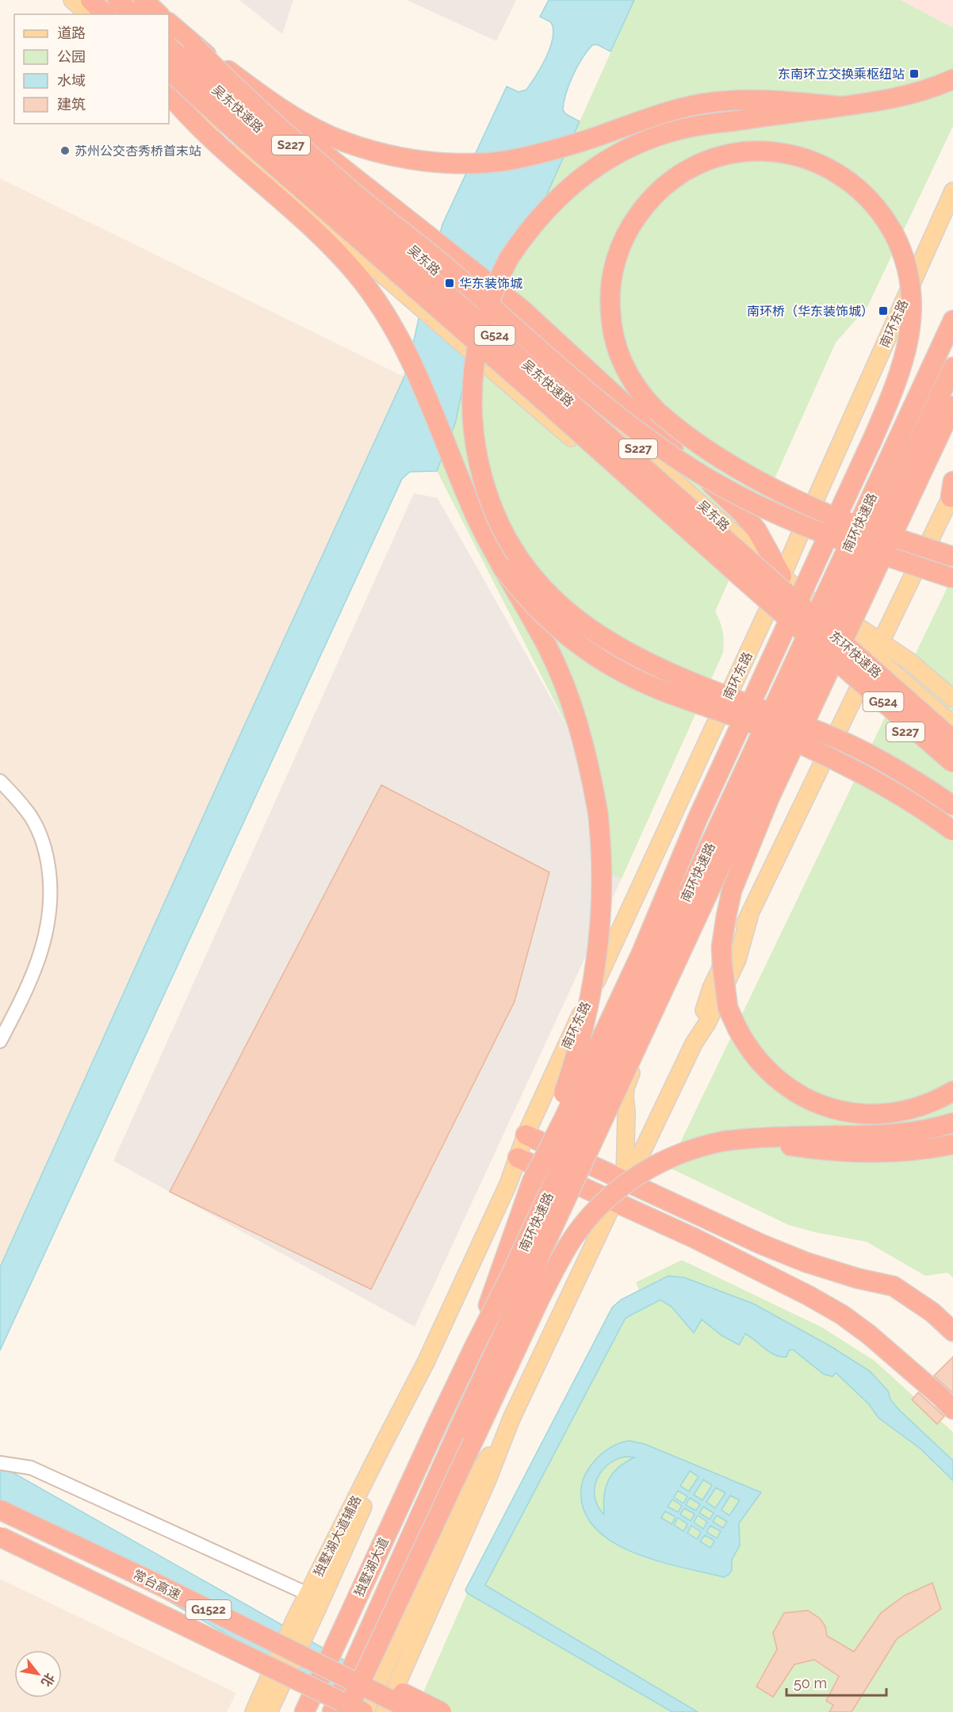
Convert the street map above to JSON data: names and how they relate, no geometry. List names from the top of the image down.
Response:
{
  "streets": {
    "highway": [
      "吴东快速路",
      "G524",
      "南环快速路",
      "东环快速路",
      "独墅湖大道",
      "常台高速",
      "G1522"
    ],
    "main road": [
      "S227",
      "吴东路",
      "南环东路",
      "独墅湖大道辅路"
    ]
  },
  "crossings": [
    ["吴东快速路", "东环快速路"],
    ["S227", "吴东路"],
    ["S227", "南环东路"],
    ["吴东路", "南环东路"],
    ["南环东路", "独墅湖大道辅路"],
    ["南环快速路", "独墅湖大道"]
  ],
  "places": {
    "transit": ["东南环立交换乘枢纽站", "华东装饰城", "南环桥（华东装饰城）"],
    "other": ["苏州公交杏秀桥首末站"]
  },
  "legend": [
    "道路",
    "公园",
    "水域",
    "建筑"
  ],
  "scale_bar": "50 m",
  "north": "bottom right"
}
